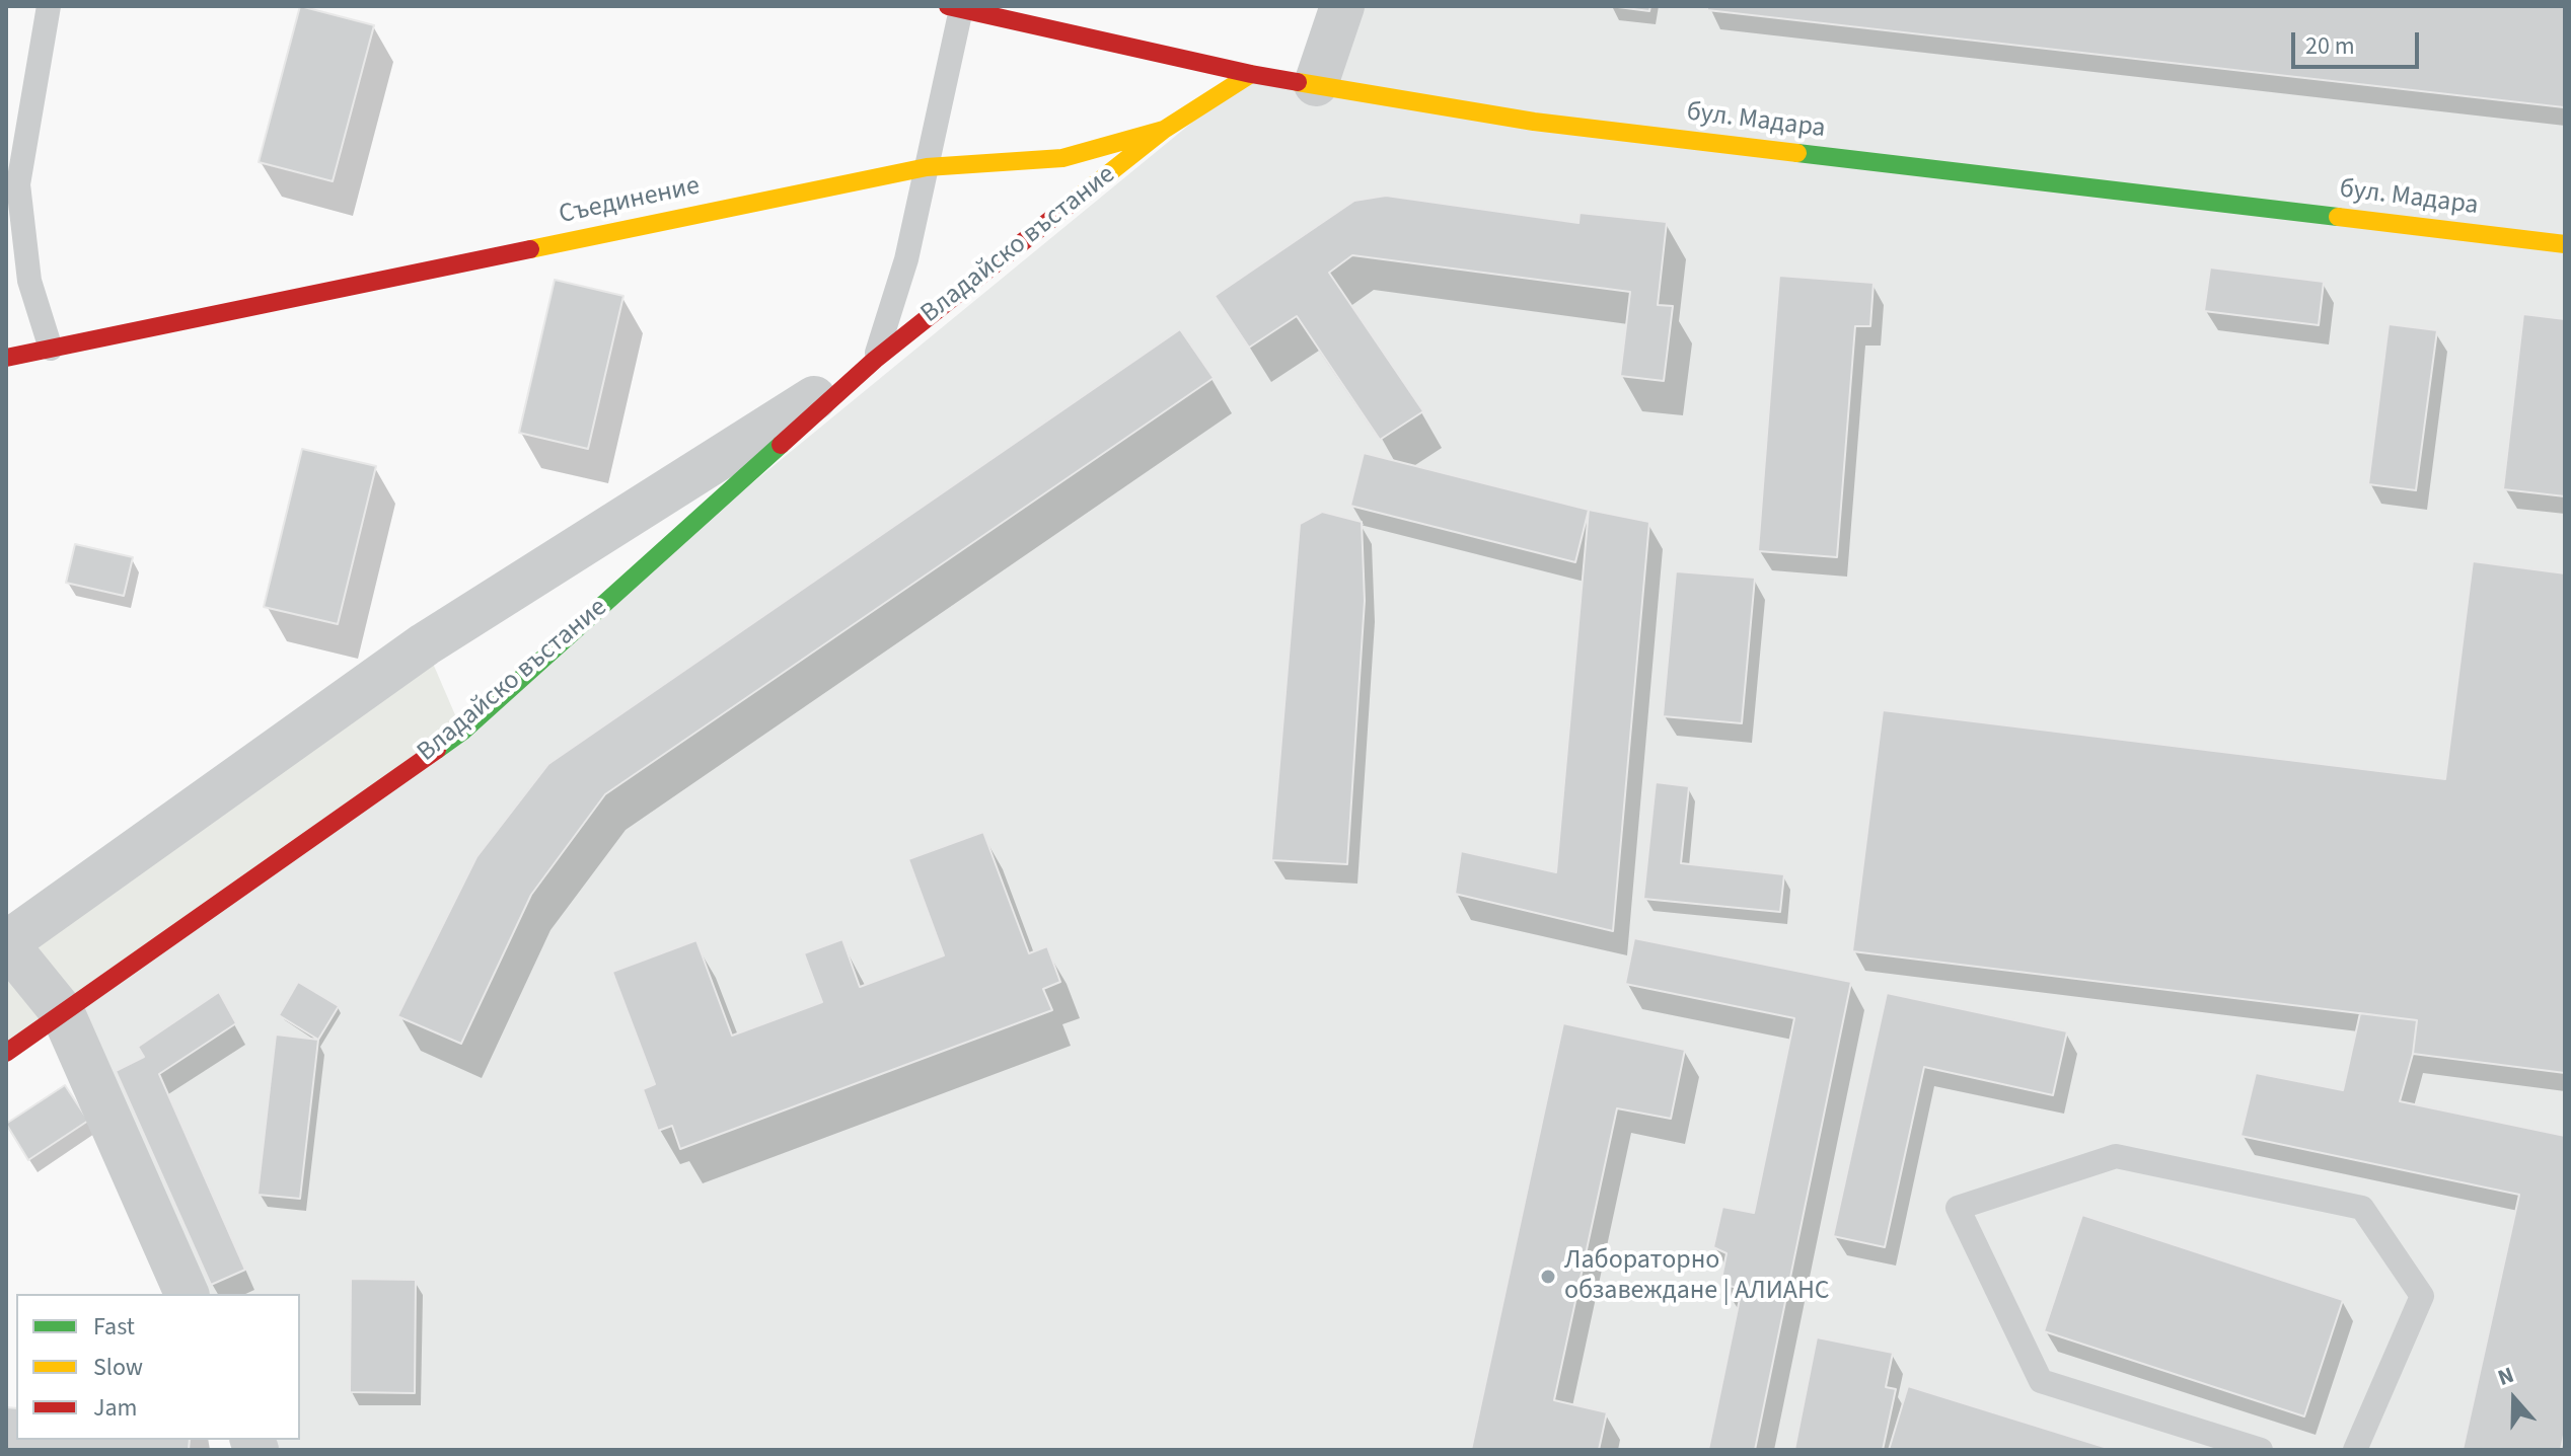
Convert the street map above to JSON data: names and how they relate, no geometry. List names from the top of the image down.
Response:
{
  "streets": {
    "street": ["бул. Мадара", "Съединение", "Владайско въстание"]
  },
  "crossings": [
    ["бул. Мадара", "Съединение"],
    ["Съединение", "Владайско въстание"]
  ],
  "places": ["Лабораторно обзавеждане | АЛИАНС"],
  "legend": ["Fast", "Slow", "Jam"],
  "scale_bar": "20 m",
  "north": "top"
}
